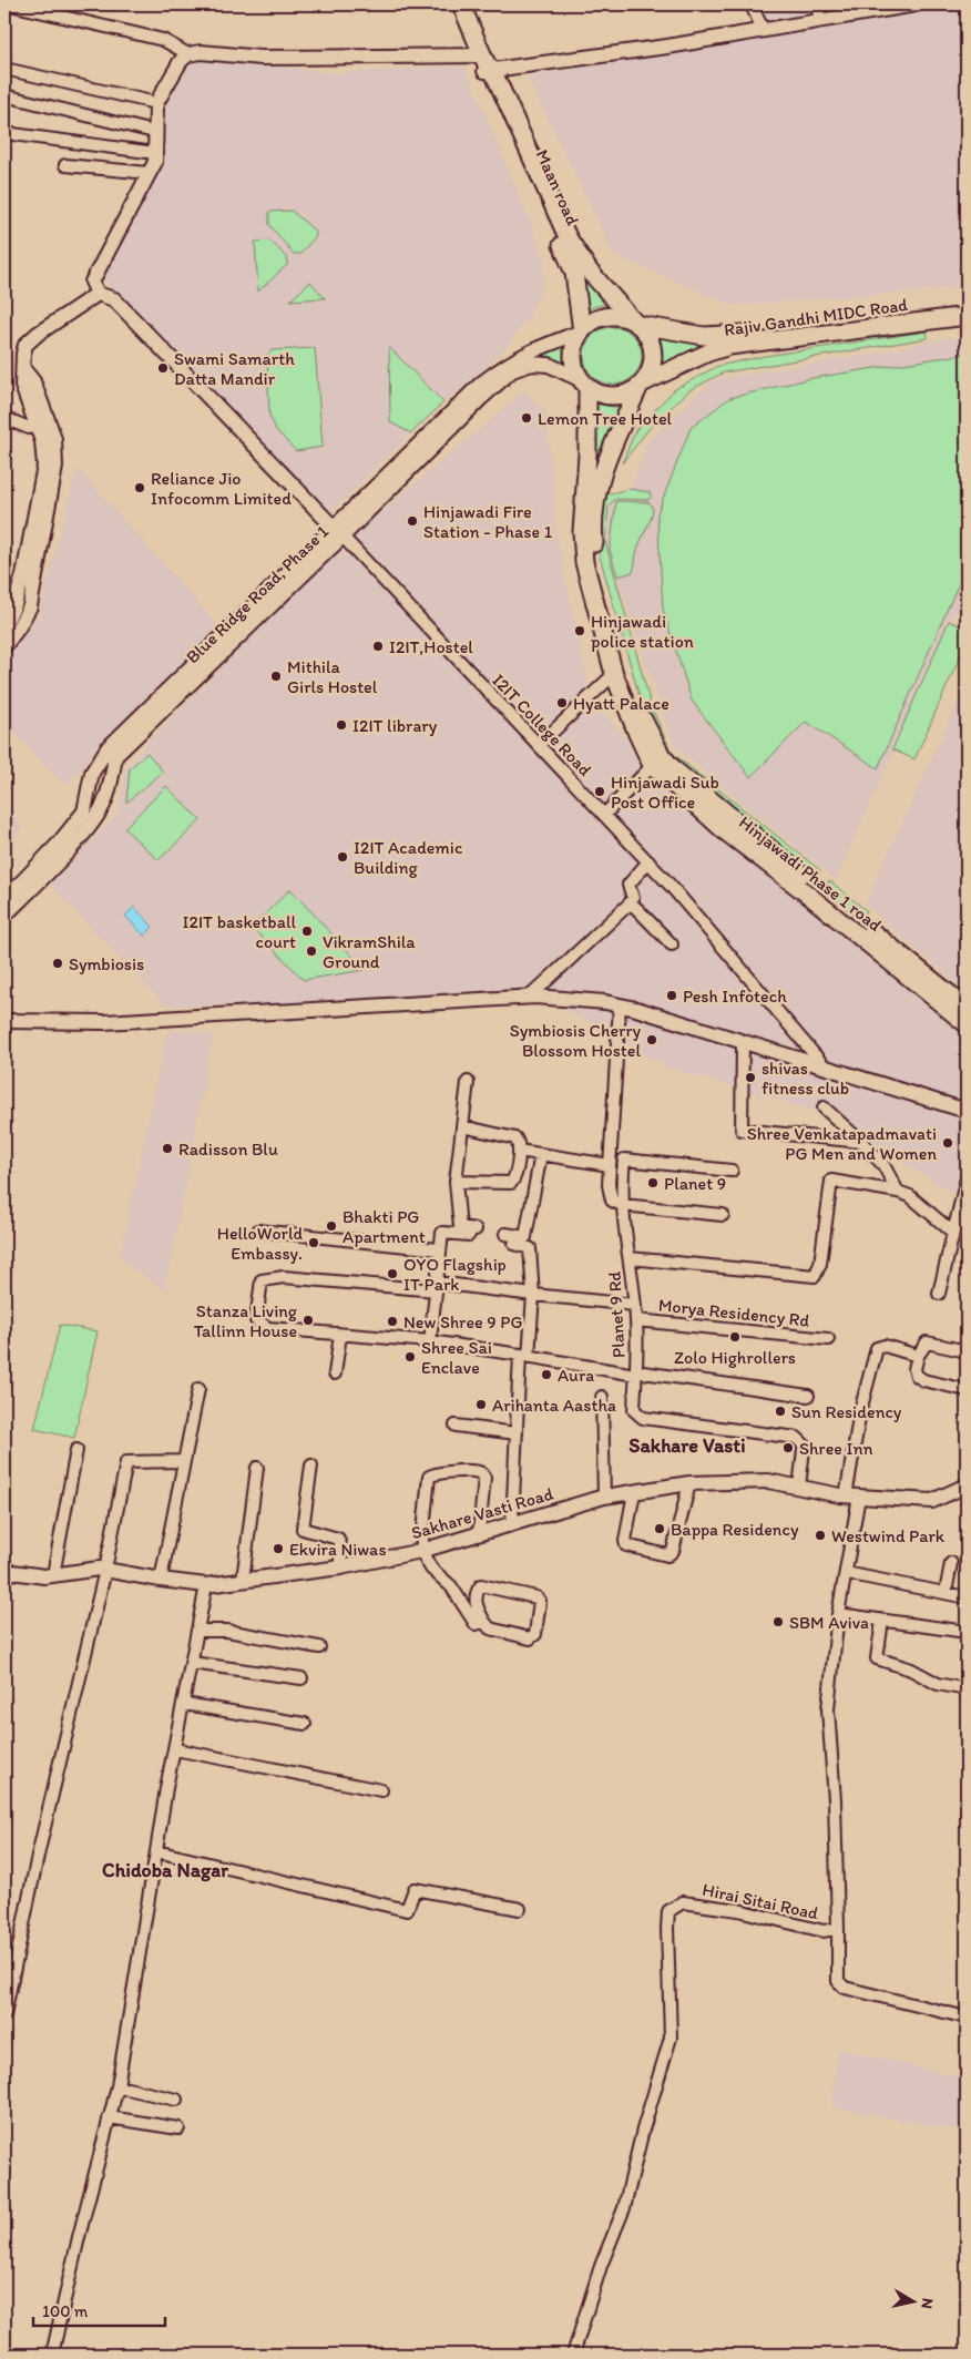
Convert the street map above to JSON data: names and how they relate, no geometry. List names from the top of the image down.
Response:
{
  "streets": {
    "main road": ["Maan road", "Rajiv Gandhi MIDC Road", "Hinjawadi Phase 1 road"],
    "street": [
      "Blue Ridge Road, Phase 1",
      "I2IT College Road",
      "Morya Residency Rd",
      "Planet 9 Rd",
      "Sakhare Vasti Road",
      "Hirai Sitai Road"
    ]
  },
  "crossings": [
    ["Maan road", "Rajiv Gandhi MIDC Road"],
    ["Maan road", "Blue Ridge Road, Phase 1"],
    ["Maan road", "Hinjawadi Phase 1 road"],
    ["Rajiv Gandhi MIDC Road", "Blue Ridge Road, Phase 1"],
    ["Rajiv Gandhi MIDC Road", "Hinjawadi Phase 1 road"],
    ["Blue Ridge Road, Phase 1", "I2IT College Road"],
    ["Blue Ridge Road, Phase 1", "Hinjawadi Phase 1 road"],
    ["Morya Residency Rd", "Planet 9 Rd"],
    ["Planet 9 Rd", "Sakhare Vasti Road"],
    ["Sakhare Vasti Road", "Hirai Sitai Road"]
  ],
  "districts": ["Sakhare Vasti", "Chidoba Nagar"],
  "places": [
    "Swami Samarth Datta Mandir",
    "Lemon Tree Hotel",
    "Reliance Jio Infocomm Limited",
    "Hinjawadi Fire Station - Phase 1",
    "Hinjawadi police station",
    "I2IT,Hostel",
    "Mithila Girls Hostel",
    "Hyatt Palace",
    "I2IT library",
    "Hinjawadi Sub Post Office",
    "I2IT Academic Building",
    "I2IT basketball court",
    "VikramShila Ground",
    "Symbiosis",
    "Pesh Infotech",
    "Symbiosis Cherry Blossom Hostel",
    "shivas fitness club",
    "Shree Venkatapadmavati PG Men and Women",
    "Radisson Blu",
    "Planet 9",
    "Bhakti PG Apartment",
    "HelloWorld Embassy.",
    "OYO Flagship IT Park",
    "Stanza Living Tallinn House",
    "New Shree 9 PG",
    "Zolo Highrollers",
    "Shree Sai Enclave",
    "Aura",
    "Arihanta Aastha",
    "Sun Residency",
    "Shree Inn",
    "Bappa Residency",
    "Westwind Park",
    "Ekvira Niwas",
    "SBM Aviva"
  ],
  "scale_bar": "100 m",
  "north": "right"
}
